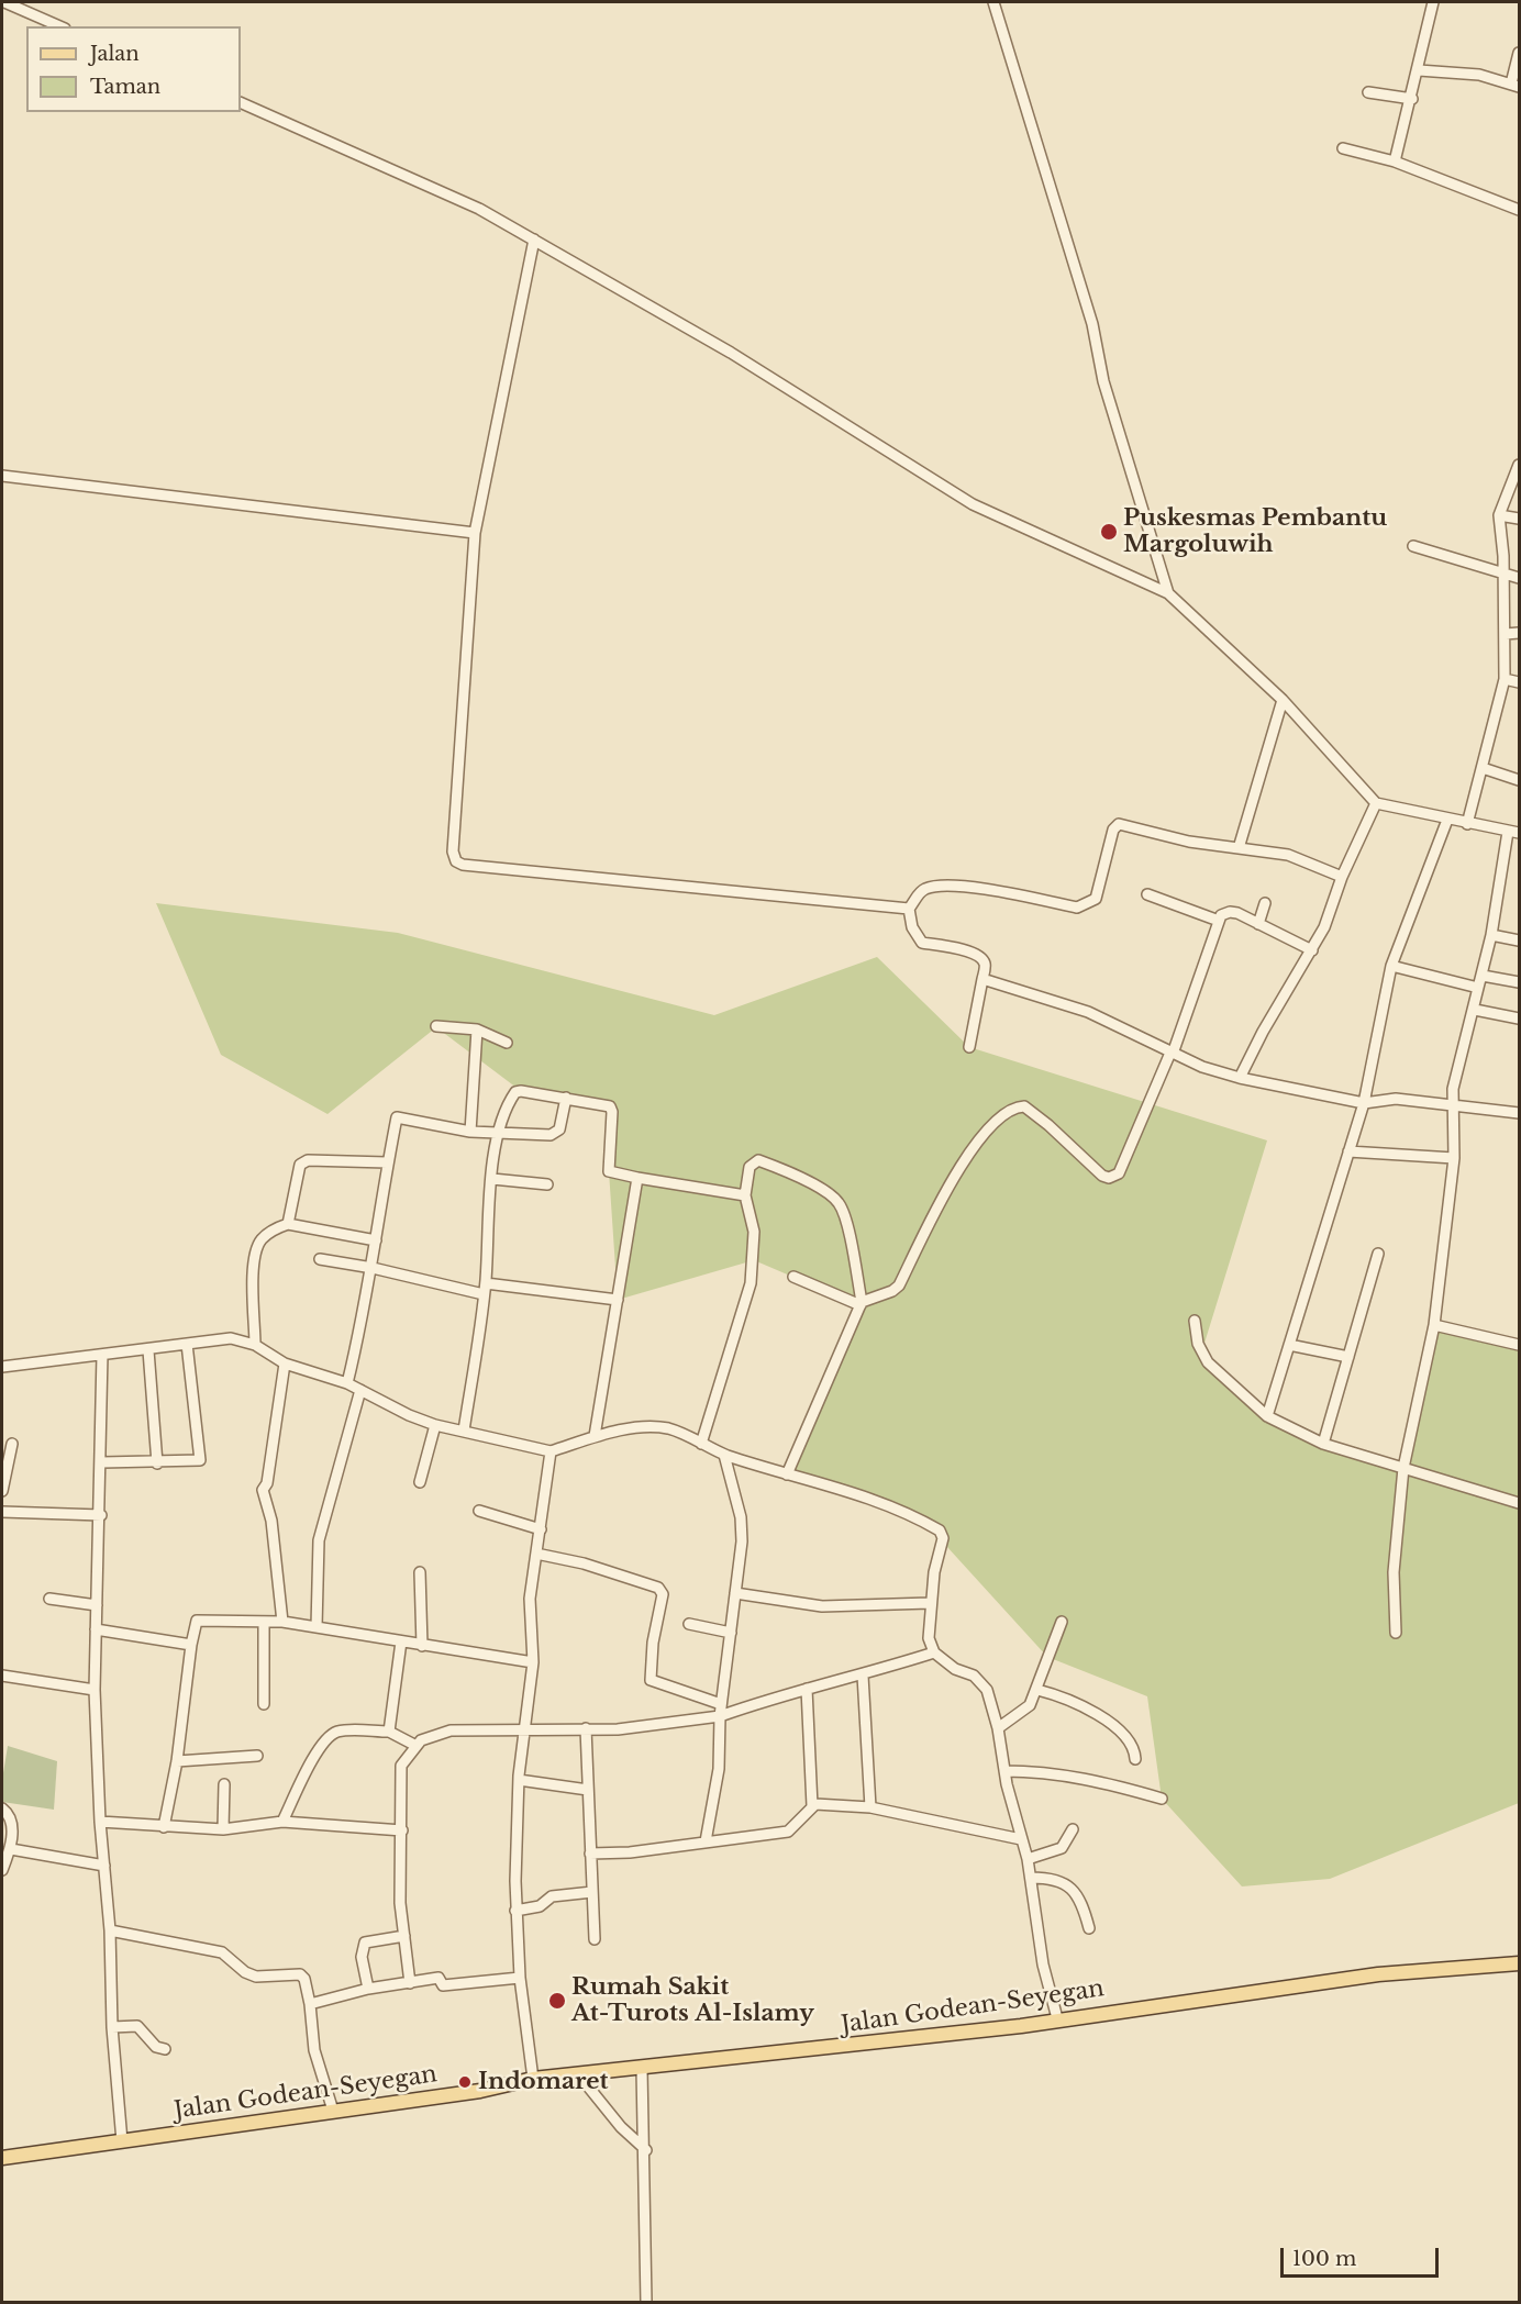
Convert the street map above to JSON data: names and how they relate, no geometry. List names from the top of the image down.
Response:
{
  "streets": {
    "main road": ["Jalan Godean-Seyegan"]
  },
  "places": ["Puskesmas Pembantu Margoluwih", "Rumah Sakit At-Turots Al-Islamy", "Indomaret"],
  "legend": ["Jalan", "Taman"],
  "scale_bar": "100 m"
}
